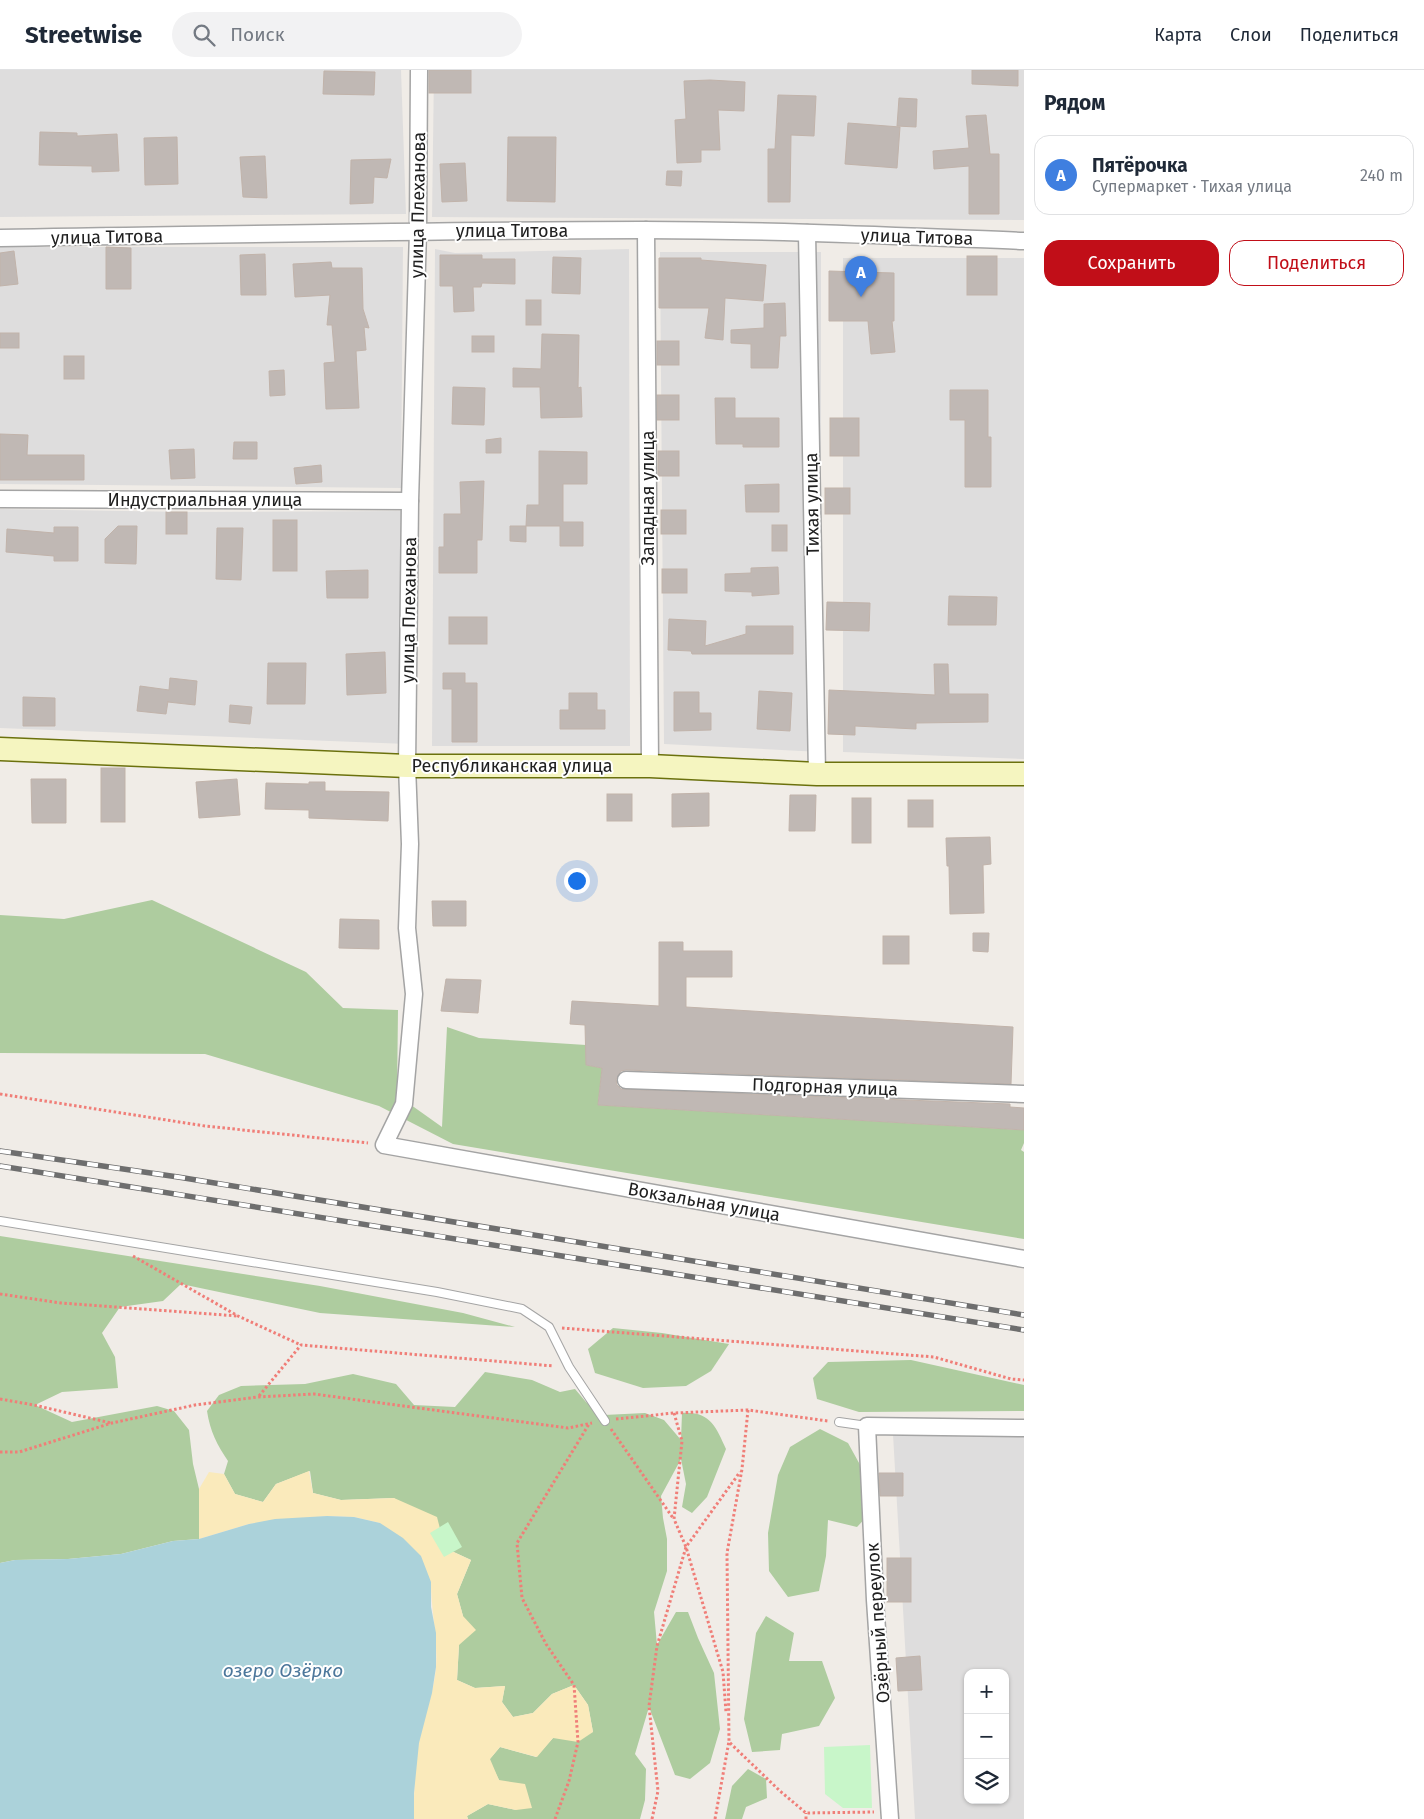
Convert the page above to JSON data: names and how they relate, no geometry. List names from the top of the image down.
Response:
{
  "streets": {
    "street": [
      "улица Плеханова",
      "улица Титова",
      "Западная улица",
      "Индустриальная улица",
      "Тихая улица",
      "Республиканская улица",
      "Подгорная улица",
      "Вокзальная улица",
      "Озёрный переулок"
    ]
  },
  "crossings": [
    ["улица Плеханова", "улица Титова"],
    ["улица Плеханова", "Индустриальная улица"],
    ["улица Плеханова", "Республиканская улица"],
    ["улица Плеханова", "Вокзальная улица"],
    ["улица Титова", "Западная улица"],
    ["улица Титова", "Тихая улица"],
    ["Западная улица", "Республиканская улица"],
    ["Тихая улица", "Республиканская улица"]
  ],
  "water": ["озеро Озёрко"],
  "page": {
    "header": "Streetwise",
    "search": "Поиск",
    "nav": ["Карта", "Слои", "Поделиться"],
    "heading": "Рядом",
    "list": [
      {
        "mark": "A",
        "name": "Пятёрочка",
        "note": "Супермаркет · Тихая улица",
        "value": "240 m"
      }
    ],
    "buttons": ["Сохранить", "Поделиться"],
    "pins": "A",
    "map_buttons": ["+", "−"]
  }
}
